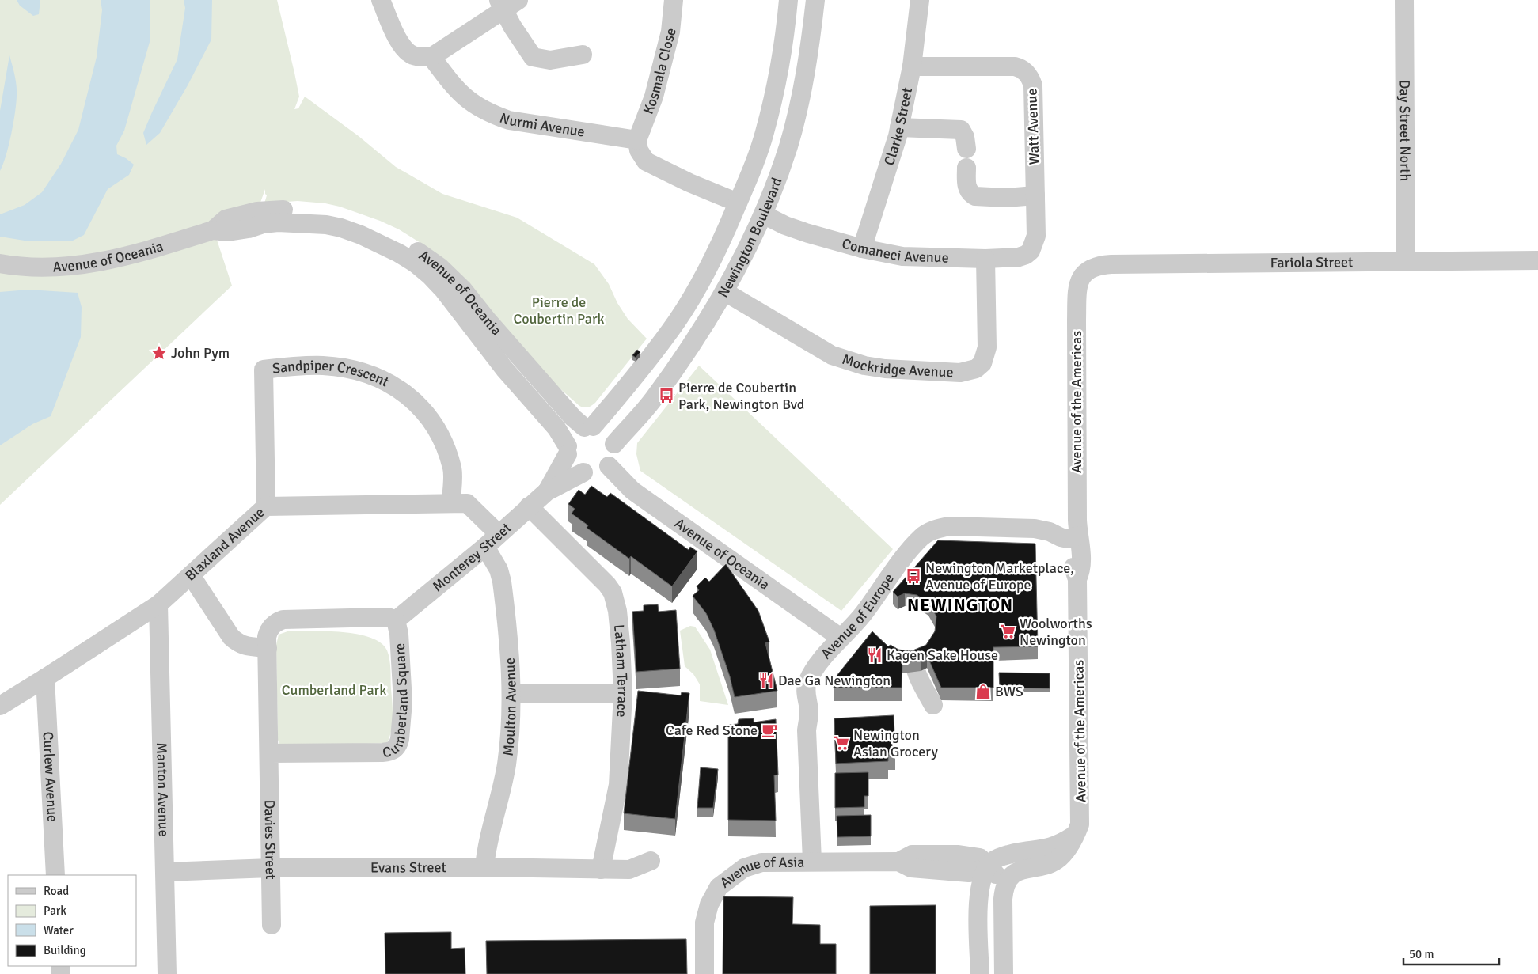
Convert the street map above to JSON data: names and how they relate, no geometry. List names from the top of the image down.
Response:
{
  "streets": {
    "street": [
      "Kosmala Close",
      "Nurmi Avenue",
      "Clarke Street",
      "Watt Avenue",
      "Day Street North",
      "Newington Boulevard",
      "Comaneci Avenue",
      "Avenue of Oceania",
      "Fariola Street",
      "Mockridge Avenue",
      "Sandpiper Crescent",
      "Avenue of the Americas",
      "Blaxland Avenue",
      "Monterey Street",
      "Avenue of Europe",
      "Latham Terrace",
      "Cumberland Square",
      "Moulton Avenue",
      "Curlew Avenue",
      "Manton Avenue",
      "Davies Street",
      "Evans Street",
      "Avenue of Asia"
    ]
  },
  "crossings": [
    ["Kosmala Close", "Nurmi Avenue"],
    ["Clarke Street", "Watt Avenue"],
    ["Clarke Street", "Comaneci Avenue"],
    ["Watt Avenue", "Comaneci Avenue"],
    ["Day Street North", "Fariola Street"],
    ["Newington Boulevard", "Comaneci Avenue"],
    ["Newington Boulevard", "Avenue of Oceania"],
    ["Newington Boulevard", "Mockridge Avenue"],
    ["Newington Boulevard", "Monterey Street"],
    ["Comaneci Avenue", "Mockridge Avenue"],
    ["Avenue of Oceania", "Monterey Street"],
    ["Avenue of Oceania", "Avenue of Europe"],
    ["Fariola Street", "Avenue of the Americas"],
    ["Sandpiper Crescent", "Blaxland Avenue"],
    ["Avenue of the Americas", "Avenue of Europe"],
    ["Avenue of the Americas", "Avenue of Asia"],
    ["Blaxland Avenue", "Monterey Street"],
    ["Blaxland Avenue", "Curlew Avenue"],
    ["Blaxland Avenue", "Manton Avenue"],
    ["Monterey Street", "Latham Terrace"],
    ["Monterey Street", "Cumberland Square"],
    ["Monterey Street", "Moulton Avenue"],
    ["Avenue of Europe", "Avenue of Asia"],
    ["Latham Terrace", "Evans Street"],
    ["Cumberland Square", "Davies Street"],
    ["Moulton Avenue", "Evans Street"],
    ["Manton Avenue", "Evans Street"],
    ["Davies Street", "Evans Street"]
  ],
  "districts": ["NEWINGTON"],
  "parks": ["Pierre de Coubertin Park", "Cumberland Park"],
  "places": {
    "place": ["John Pym"],
    "bus stop": ["Pierre de Coubertin Park, Newington Bvd", "Newington Marketplace, Avenue of Europe"],
    "supermarket": ["Woolworths Newington", "Newington Asian Grocery"],
    "restaurant": ["Kagen Sake House", "Dae Ga Newington"],
    "shop": ["BWS"],
    "cafe": ["Cafe Red Stone"]
  },
  "legend": [
    "Road",
    "Park",
    "Water",
    "Building"
  ],
  "scale_bar": "50 m"
}
